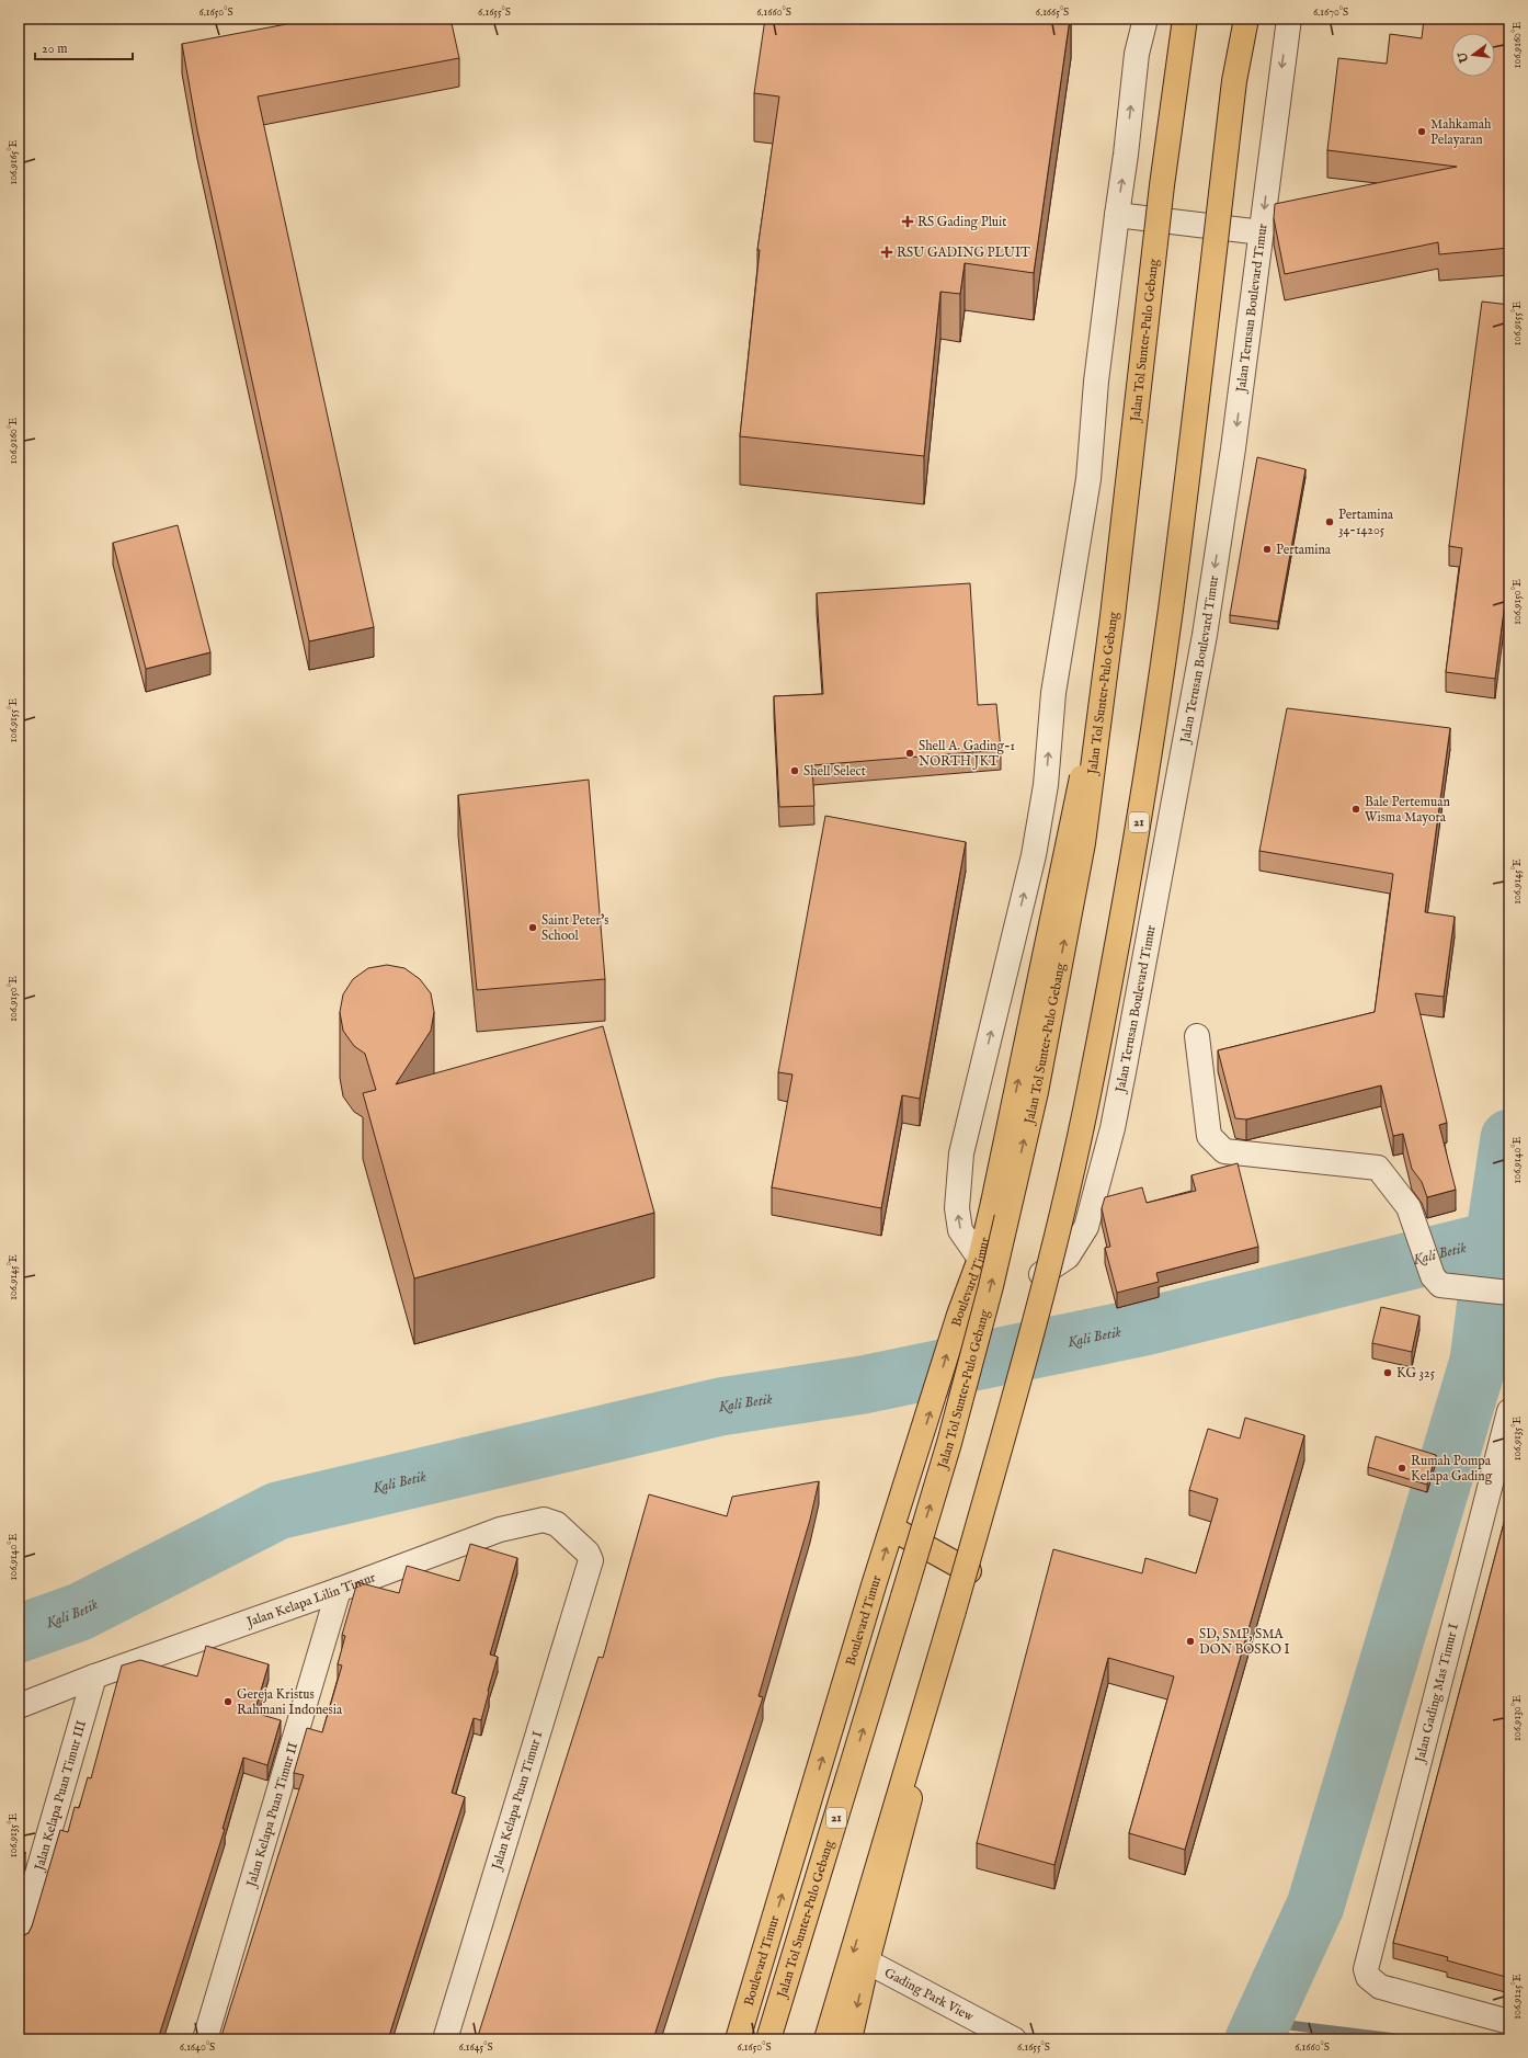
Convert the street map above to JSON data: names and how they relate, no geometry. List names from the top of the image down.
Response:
{
  "streets": {
    "main road": ["Jalan Tol Sunter–Pulo Gebang", "21", "Boulevard Timur"],
    "street": [
      "Jalan Terusan Boulevard Timur",
      "Jalan Kelapa Lilin Timur",
      "Jalan Gading Mas Timur I",
      "Jalan Kelapa Puan Timur III",
      "Jalan Kelapa Puan Timur I",
      "Jalan Kelapa Puan Timur II",
      "Gading Park View"
    ]
  },
  "crossings": [
    ["Jalan Tol Sunter–Pulo Gebang", "Boulevard Timur"],
    ["Jalan Kelapa Lilin Timur", "Jalan Kelapa Puan Timur III"],
    ["Jalan Kelapa Lilin Timur", "Jalan Kelapa Puan Timur I"],
    ["Jalan Kelapa Lilin Timur", "Jalan Kelapa Puan Timur II"]
  ],
  "water": ["Kali Betik"],
  "places": {
    "other": [
      "Mahkamah Pelayaran",
      "Pertamina 34-14205",
      "Pertamina",
      "Shell A. Gading-1 NORTH JKT",
      "Shell Select",
      "Bale Pertemuan Wisma Mayora",
      "Saint Peter's School",
      "KG 325",
      "Rumah Pompa Kelapa Gading",
      "SD, SMP, SMA DON BOSKO I",
      "Gereja Kristus Rahmani Indonesia"
    ],
    "health": ["RS Gading Pluit", "RSU GADING PLUIT"]
  },
  "scale_bar": "20 m",
  "north": "left",
  "coordinates": [
    "6.1650°S",
    "6.1655°S",
    "6.1660°S",
    "6.1665°S",
    "6.1670°S",
    "106.9160°E",
    "106.9165°E",
    "106.9155°E",
    "106.9150°E",
    "106.9145°E",
    "106.9140°E",
    "106.9135°E",
    "106.9130°E",
    "106.9125°E",
    "6.1640°S",
    "6.1645°S"
  ]
}
